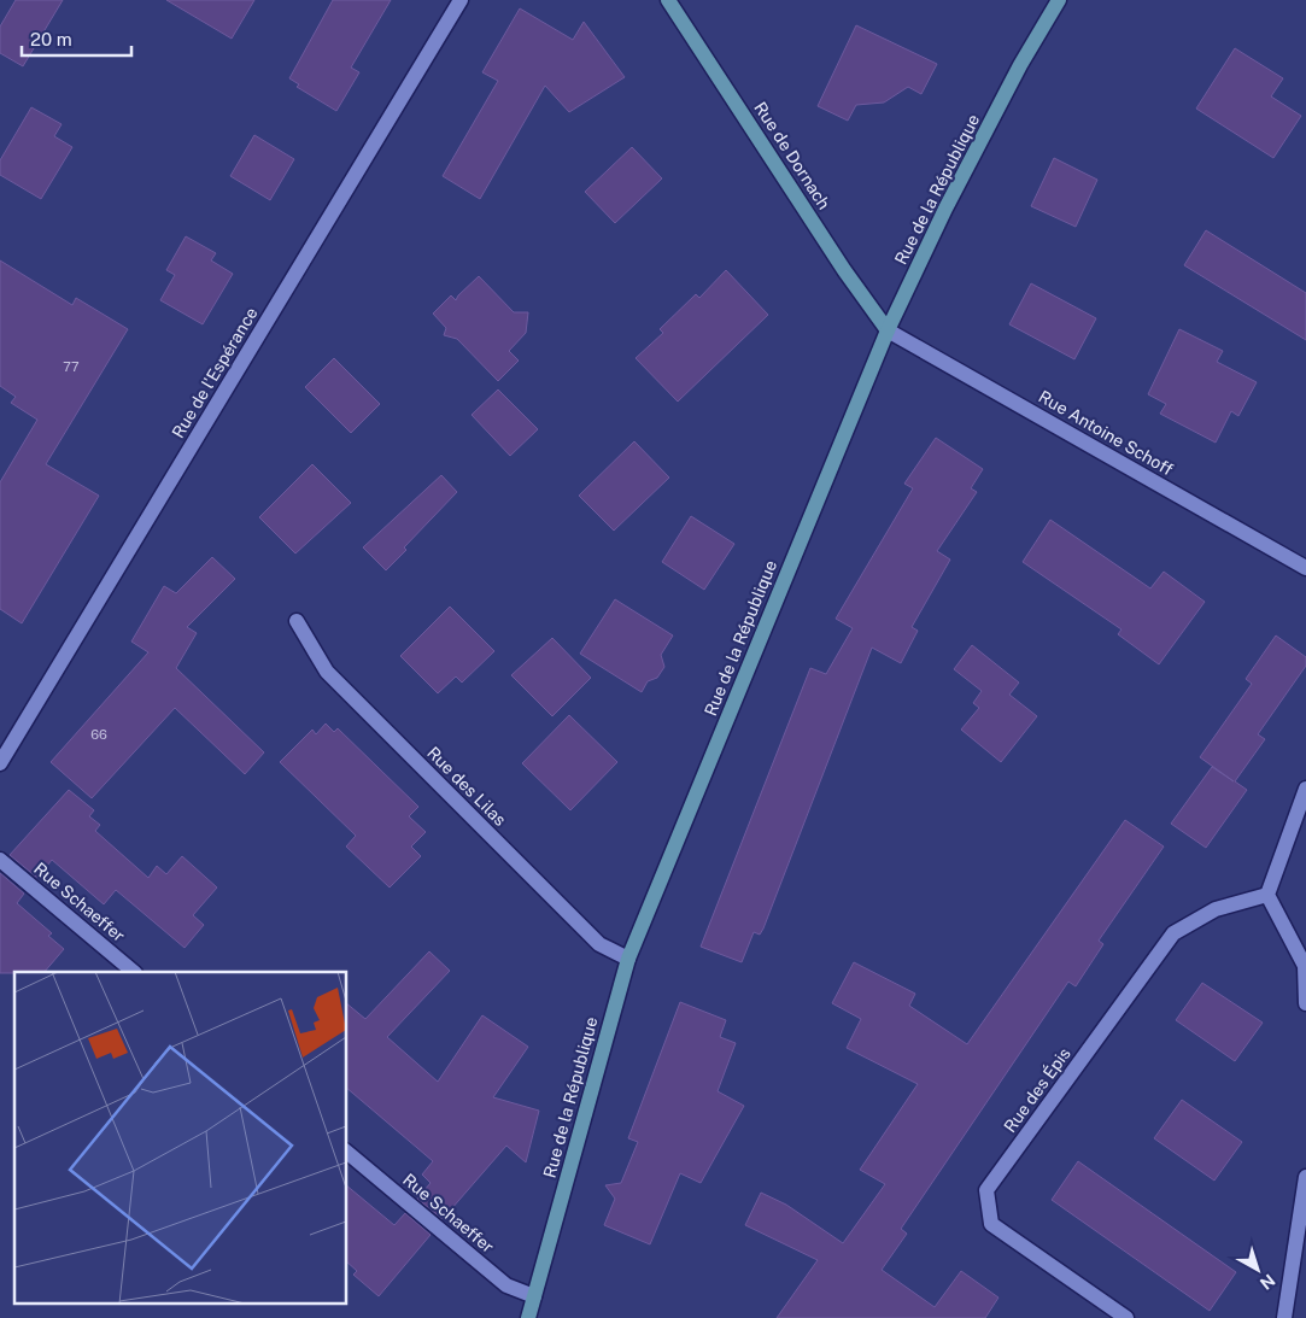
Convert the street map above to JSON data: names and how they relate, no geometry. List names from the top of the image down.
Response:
{
  "streets": {
    "main road": ["Rue de Dornach", "Rue de la République"],
    "street": [
      "Rue de l'Espérance",
      "Rue Antoine Schoff",
      "Rue des Lilas",
      "Rue Schaeffer",
      "Rue des Épis"
    ]
  },
  "crossings": [
    ["Rue de Dornach", "Rue de la République"],
    ["Rue de Dornach", "Rue Antoine Schoff"],
    ["Rue de la République", "Rue Antoine Schoff"],
    ["Rue de la République", "Rue des Lilas"],
    ["Rue de la République", "Rue Schaeffer"]
  ],
  "house_numbers": ["77", "66"],
  "scale_bar": "20 m",
  "north": "bottom right"
}
